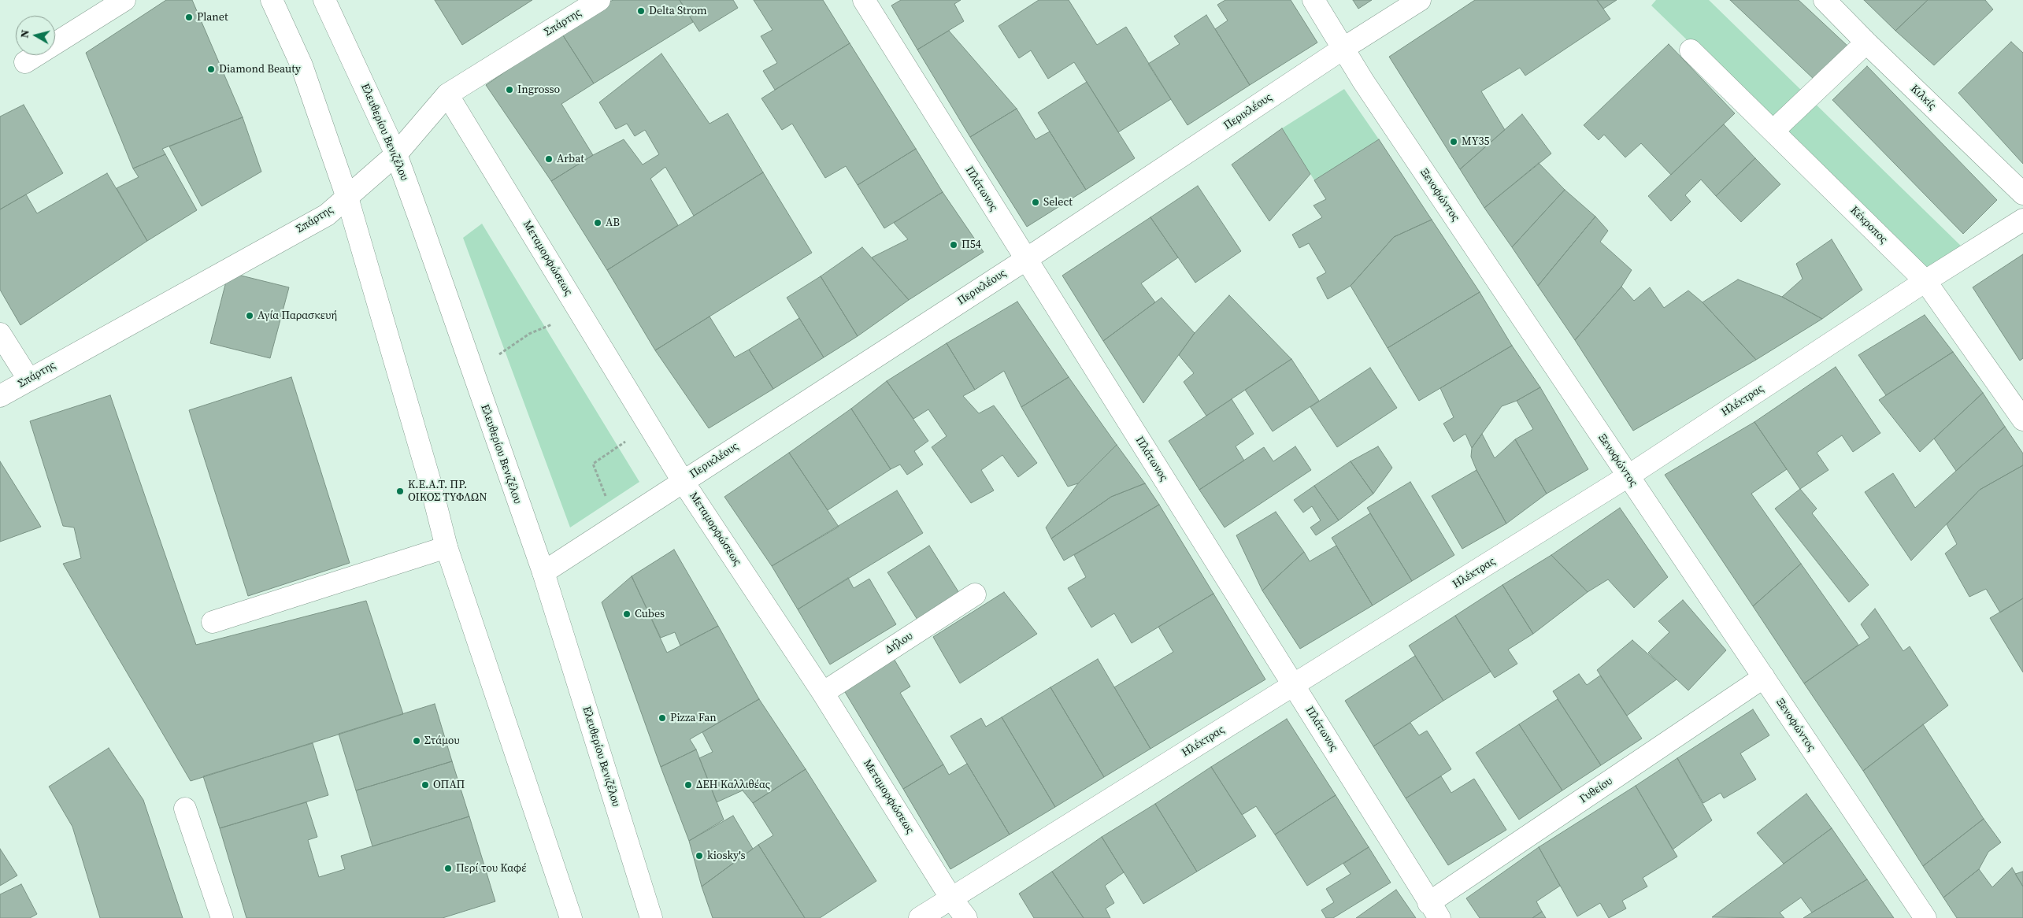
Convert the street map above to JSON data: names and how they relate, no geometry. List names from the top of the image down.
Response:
{
  "streets": {
    "street": [
      "Σπάρτης",
      "Κιλκίς",
      "Περικλέους",
      "Ελευθερίου Βενιζέλου",
      "Πλάτωνος",
      "Ξενοφώντος",
      "Κέκροπος",
      "Μεταμορφώσεως",
      "Ηλέκτρας",
      "Δήλου",
      "Γυθείου"
    ]
  },
  "crossings": [
    ["Σπάρτης", "Ελευθερίου Βενιζέλου"],
    ["Σπάρτης", "Μεταμορφώσεως"],
    ["Περικλέους", "Ελευθερίου Βενιζέλου"],
    ["Περικλέους", "Πλάτωνος"],
    ["Περικλέους", "Ξενοφώντος"],
    ["Περικλέους", "Μεταμορφώσεως"],
    ["Πλάτωνος", "Ηλέκτρας"],
    ["Πλάτωνος", "Γυθείου"],
    ["Ξενοφώντος", "Ηλέκτρας"],
    ["Ξενοφώντος", "Γυθείου"],
    ["Κέκροπος", "Ηλέκτρας"],
    ["Μεταμορφώσεως", "Ηλέκτρας"],
    ["Μεταμορφώσεως", "Δήλου"]
  ],
  "places": [
    "Delta Strom",
    "Planet",
    "Diamond Beauty",
    "Ingrosso",
    "MY35",
    "Arbat",
    "Select",
    "AB",
    "Π54",
    "Αγία Παρασκευή",
    "Κ.Ε.Α.Τ. ΠΡ. ΟΙΚΟΣ ΤΥΦΛΩΝ",
    "Cubes",
    "Pizza Fan",
    "Στάμου",
    "ΟΠΑΠ",
    "ΔΕΗ Καλλιθέας",
    "kiosky's",
    "Περί του Καφέ"
  ],
  "north": "left"
}
